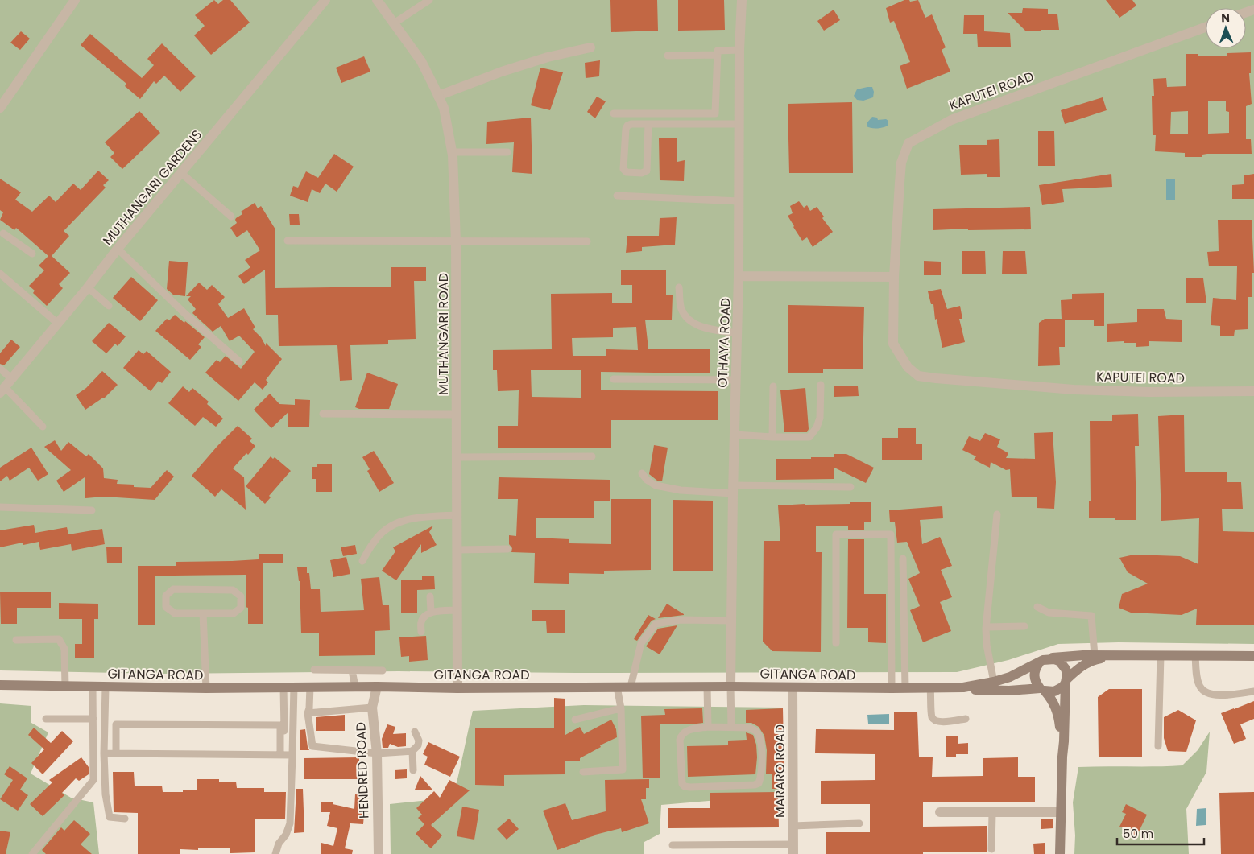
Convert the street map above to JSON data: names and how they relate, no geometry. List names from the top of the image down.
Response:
{
  "streets": {
    "main road": ["GITANGA ROAD"],
    "street": [
      "KAPUTEI ROAD",
      "MUTHANGARI GARDENS",
      "MUTHANGARI ROAD",
      "OTHAYA ROAD",
      "HENDRED ROAD",
      "MARARO ROAD"
    ]
  },
  "crossings": [
    ["MUTHANGARI ROAD", "GITANGA ROAD"],
    ["OTHAYA ROAD", "GITANGA ROAD"],
    ["GITANGA ROAD", "HENDRED ROAD"],
    ["GITANGA ROAD", "MARARO ROAD"]
  ],
  "scale_bar": "50 m",
  "north": "top"
}
